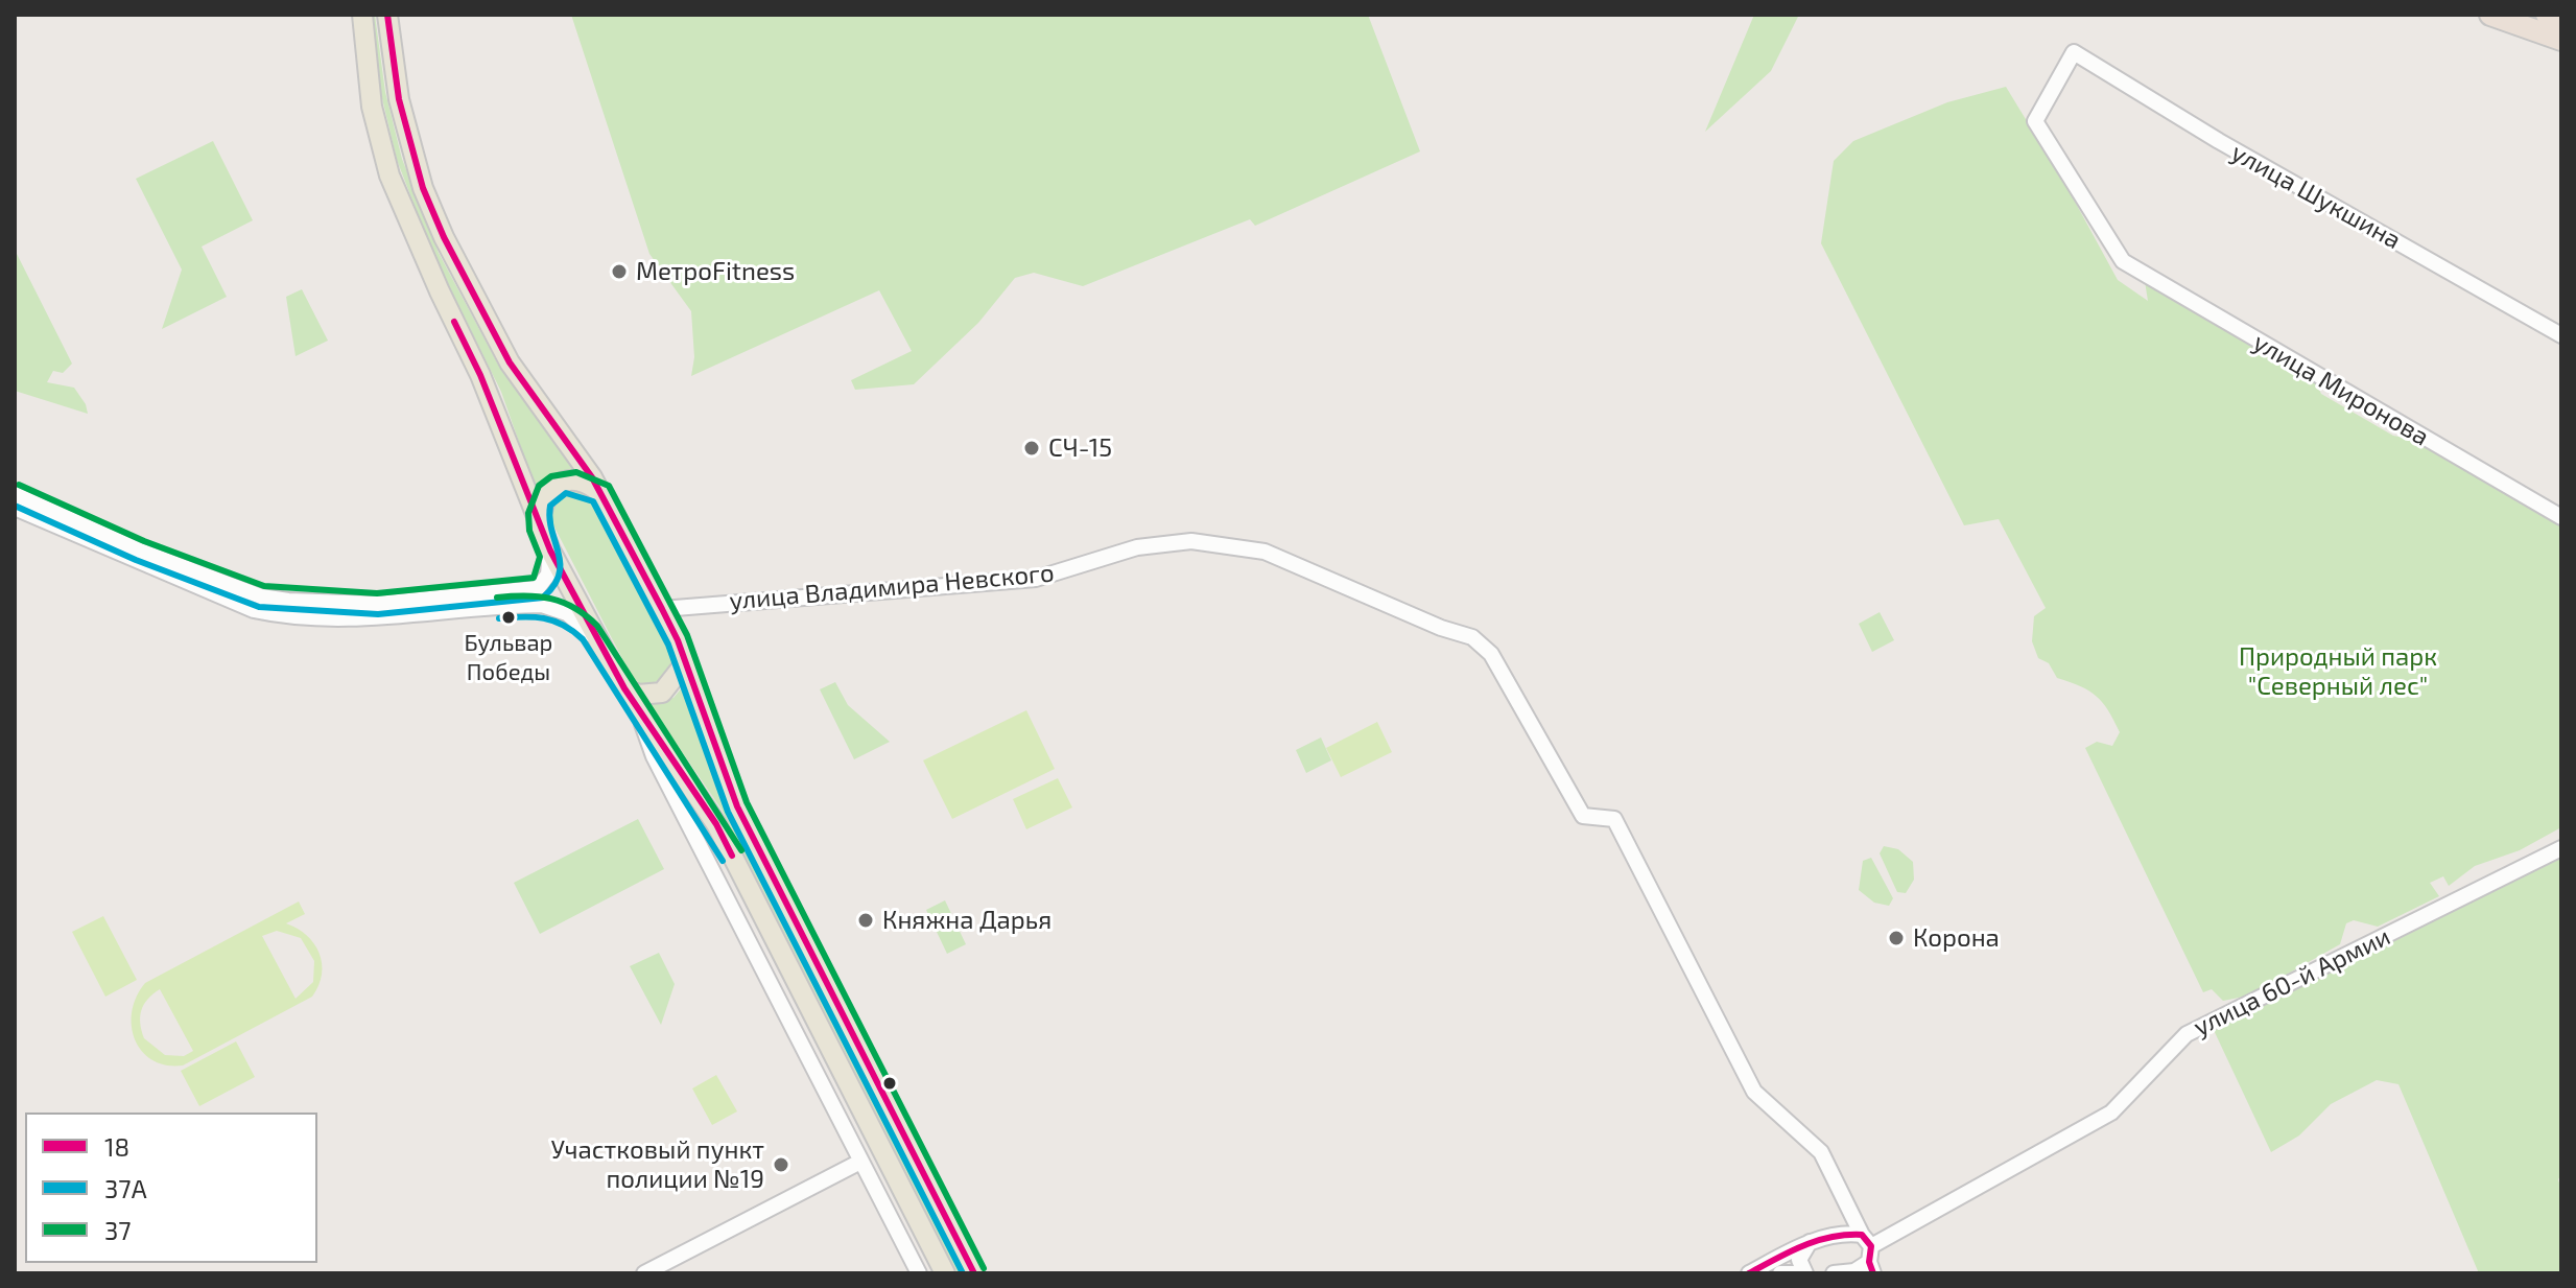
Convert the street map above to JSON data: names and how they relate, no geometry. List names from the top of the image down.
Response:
{
  "streets": {
    "street": [
      "улица Шукшина",
      "улица Миронова",
      "улица Владимира Невского",
      "улица 60-й Армии"
    ]
  },
  "crossings": [
    ["улица Шукшина", "улица Миронова"],
    ["улица Владимира Невского", "улица 60-й Армии"]
  ],
  "parks": ["Природный парк \"Северный лес\""],
  "places": [
    "МетроFitness",
    "СЧ-15",
    "Бульвар Победы",
    "Княжна Дарья",
    "Корона",
    "Участковый пункт полиции №19"
  ],
  "lines": ["transit line 18", "transit line 37", "transit line 37А"],
  "legend": ["18", "37А", "37"]
}
